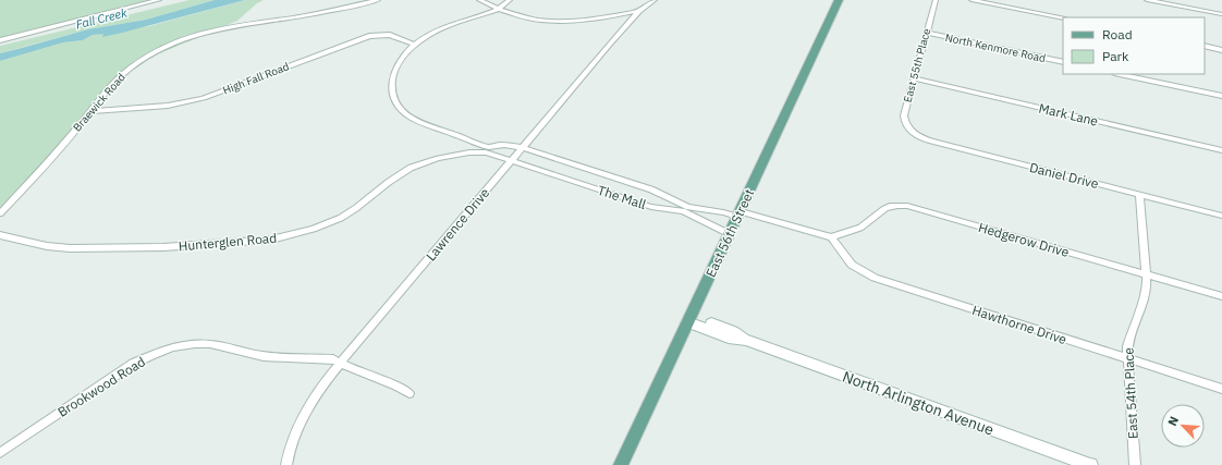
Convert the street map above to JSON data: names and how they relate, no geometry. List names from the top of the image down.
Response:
{
  "streets": {
    "main road": ["East 56th Street", "North Arlington Avenue"],
    "street": [
      "North Kenmore Road",
      "East 55th Place",
      "High Fall Road",
      "Braewick Road",
      "Mark Lane",
      "Daniel Drive",
      "The Mall",
      "Lawrence Drive",
      "Hedgerow Drive",
      "Hunterglen Road",
      "Hawthorne Drive",
      "Brookwood Road",
      "East 54th Place"
    ]
  },
  "crossings": [
    ["North Kenmore Road", "East 55th Place"],
    ["East 55th Place", "Mark Lane"],
    ["East 55th Place", "Daniel Drive"],
    ["High Fall Road", "Braewick Road"],
    ["Daniel Drive", "East 54th Place"],
    ["The Mall", "Lawrence Drive"],
    ["The Mall", "East 56th Street"],
    ["The Mall", "Hedgerow Drive"],
    ["The Mall", "Hunterglen Road"],
    ["The Mall", "Hawthorne Drive"],
    ["Lawrence Drive", "Hunterglen Road"],
    ["Lawrence Drive", "Brookwood Road"],
    ["East 56th Street", "North Arlington Avenue"],
    ["Hedgerow Drive", "Hawthorne Drive"],
    ["Hedgerow Drive", "East 54th Place"],
    ["Hawthorne Drive", "East 54th Place"]
  ],
  "water": ["Fall Creek"],
  "legend": ["Road", "Park"],
  "north": "top left"
}
